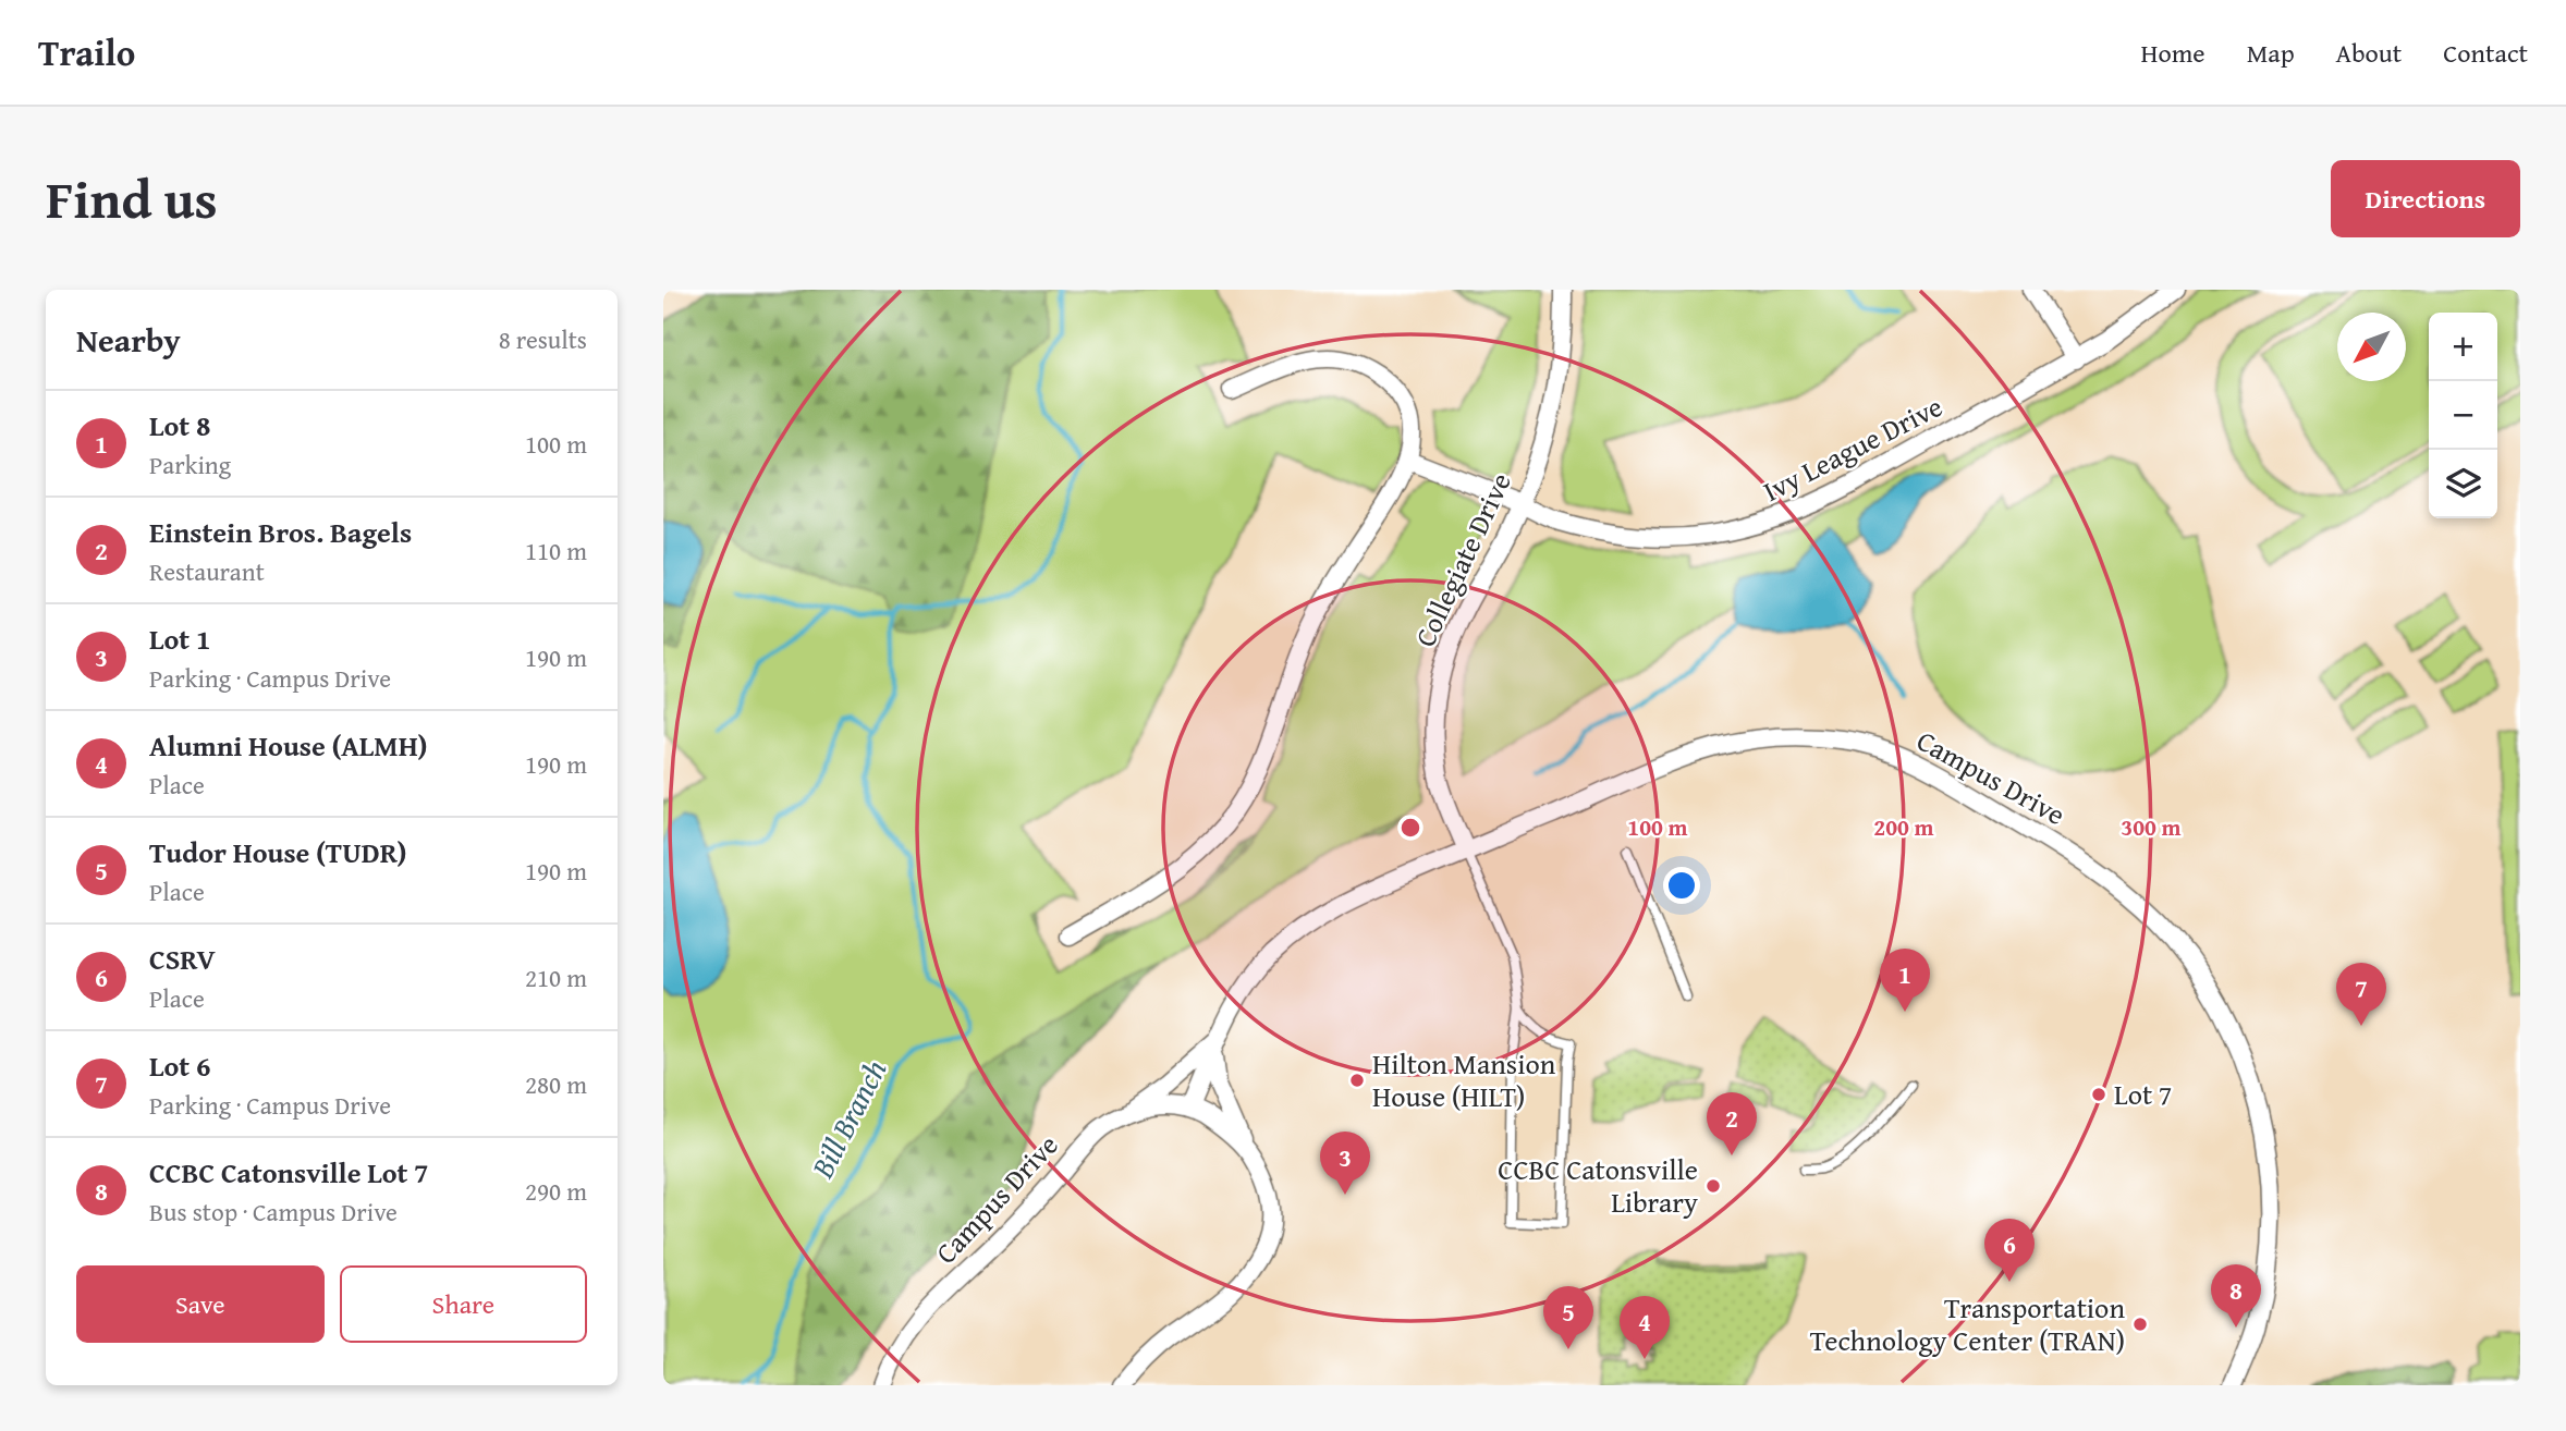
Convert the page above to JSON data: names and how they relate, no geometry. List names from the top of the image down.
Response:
{
  "streets": {
    "street": ["Ivy League Drive", "Collegiate Drive", "Campus Drive"]
  },
  "crossings": [
    ["Ivy League Drive", "Collegiate Drive"],
    ["Collegiate Drive", "Campus Drive"]
  ],
  "water": ["Bill Branch"],
  "places": [
    "Hilton Mansion House (HILT)",
    "Lot 7",
    "CCBC Catonsville Library",
    "Transportation Technology Center (TRAN)"
  ],
  "north": "bottom left",
  "page": {
    "header": "Trailo",
    "nav": [
      "Home",
      "Map",
      "About",
      "Contact"
    ],
    "title": "Find us",
    "buttons": [
      "Directions",
      ["Save", "Share"]
    ],
    "heading": ["Nearby", "8 results"],
    "map_buttons": ["+", "−"],
    "list": [
      {
        "mark": "1",
        "name": "Lot 8",
        "note": "Parking",
        "value": "100 m"
      },
      {
        "mark": "2",
        "name": "Einstein Bros. Bagels",
        "note": "Restaurant",
        "value": "110 m"
      },
      {
        "mark": "3",
        "name": "Lot 1",
        "note": "Parking · Campus Drive",
        "value": "190 m"
      },
      {
        "mark": "4",
        "name": "Alumni House (ALMH)",
        "note": "Place",
        "value": "190 m"
      },
      {
        "mark": "5",
        "name": "Tudor House (TUDR)",
        "note": "Place",
        "value": "190 m"
      },
      {
        "mark": "6",
        "name": "CSRV",
        "note": "Place",
        "value": "210 m"
      },
      {
        "mark": "7",
        "name": "Lot 6",
        "note": "Parking · Campus Drive",
        "value": "280 m"
      },
      {
        "mark": "8",
        "name": "CCBC Catonsville Lot 7",
        "note": "Bus stop · Campus Drive",
        "value": "290 m"
      }
    ],
    "pins": [
      "1",
      "7",
      "2",
      "3",
      "6",
      "8",
      "5",
      "4"
    ]
  },
  "rings": ["100 m", "200 m", "300 m"]
}
